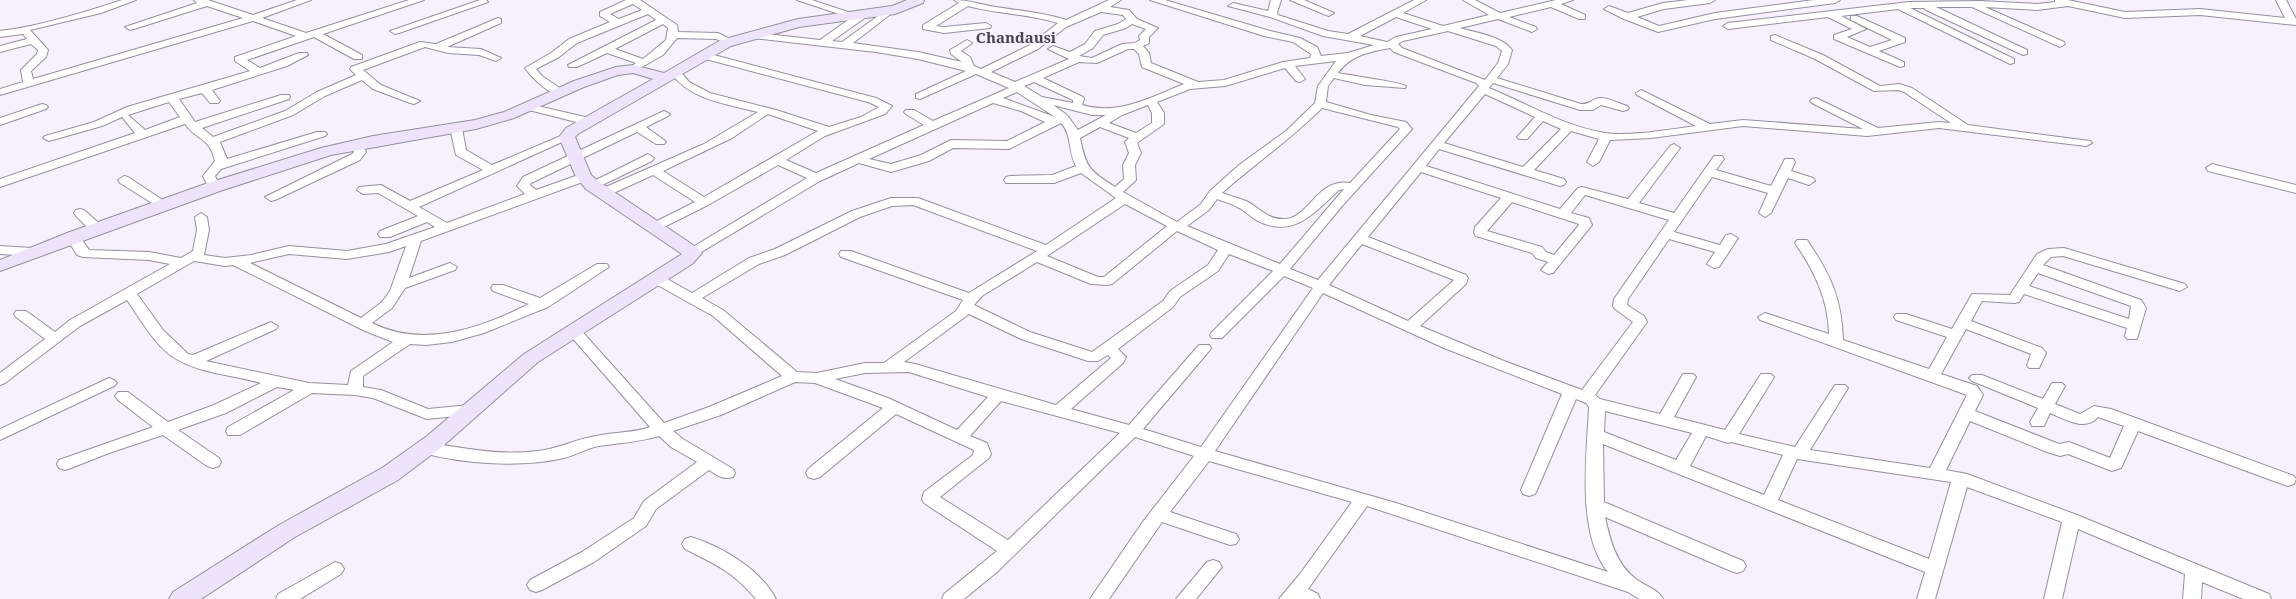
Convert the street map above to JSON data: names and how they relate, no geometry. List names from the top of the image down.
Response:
{
  "districts": ["Chandausi"]
}
